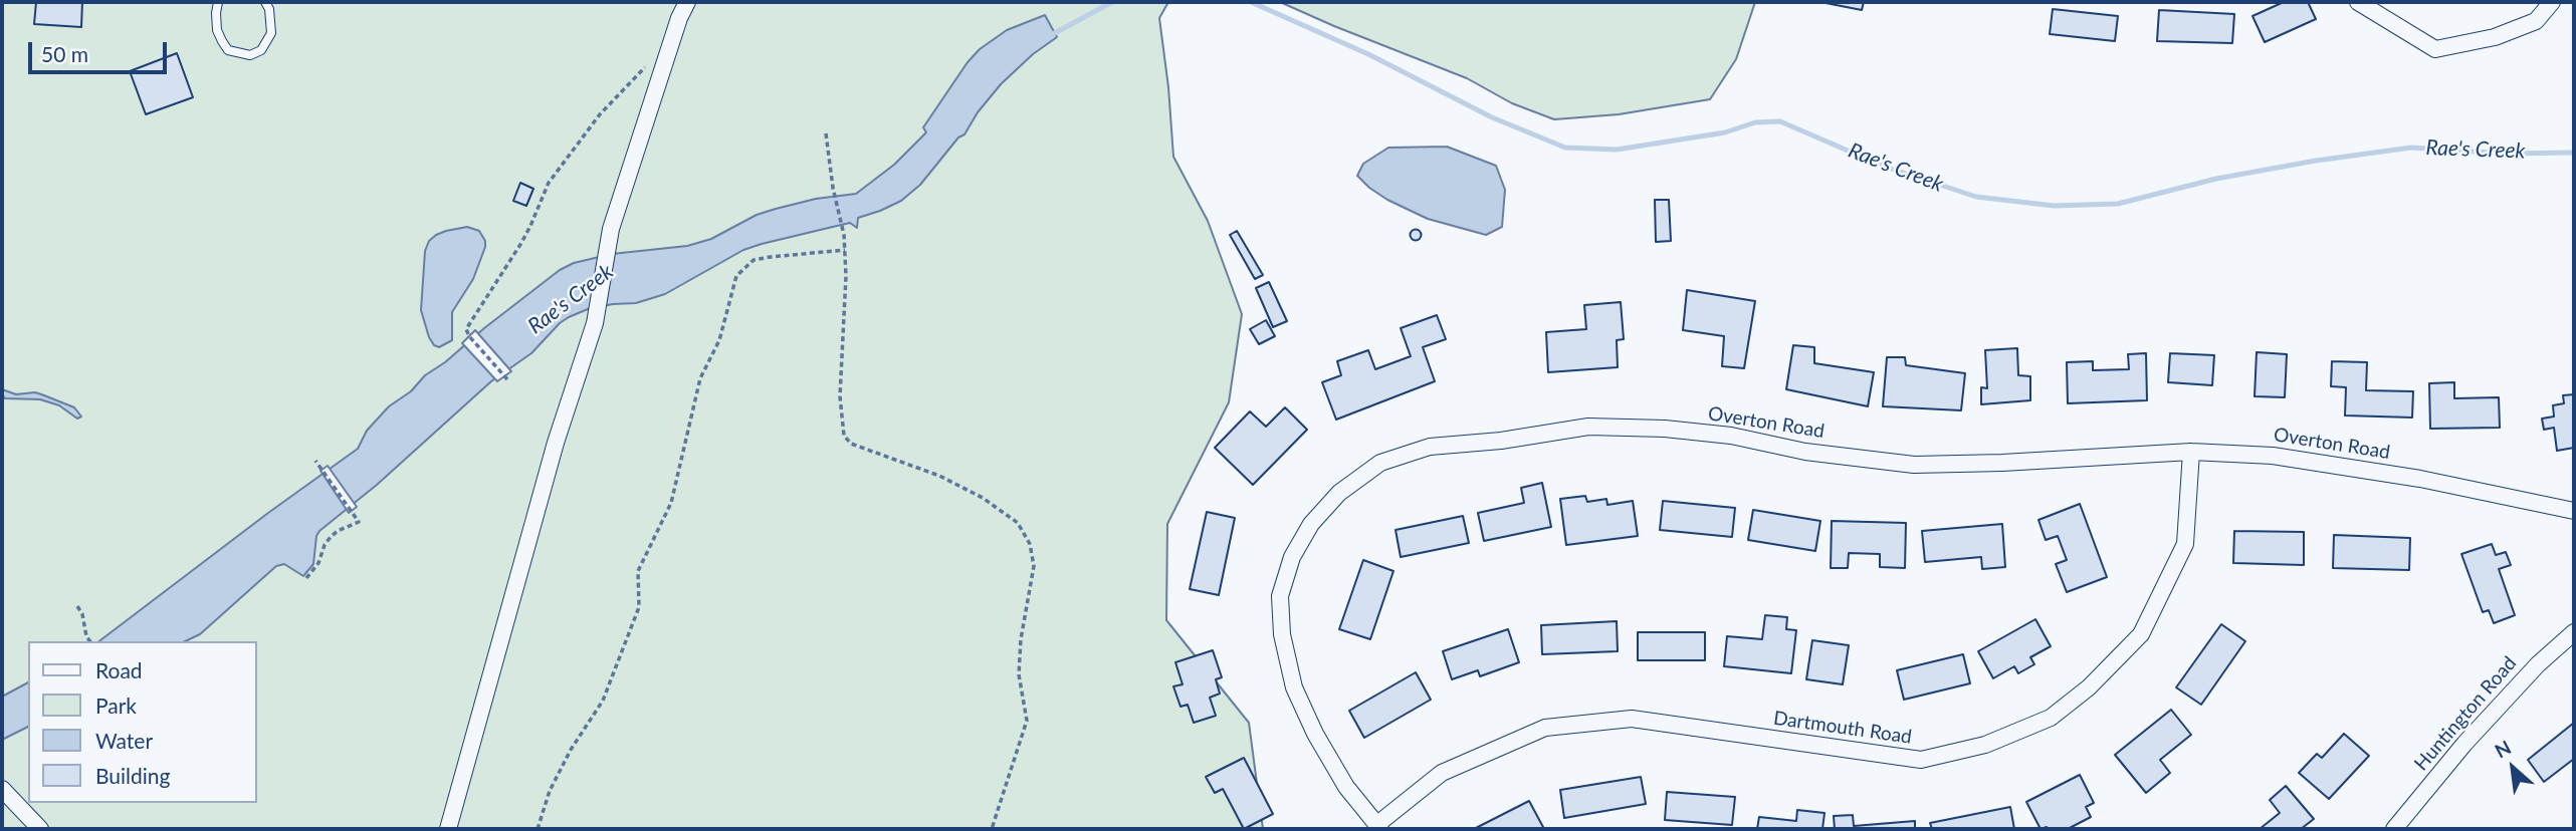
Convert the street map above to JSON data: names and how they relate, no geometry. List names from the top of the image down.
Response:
{
  "streets": {
    "street": ["Overton Road", "Huntington Road", "Dartmouth Road"]
  },
  "crossings": [
    ["Overton Road", "Dartmouth Road"]
  ],
  "water": ["Rae's Creek"],
  "legend": [
    "Road",
    "Park",
    "Water",
    "Building"
  ],
  "scale_bar": "50 m",
  "north": "top left"
}
